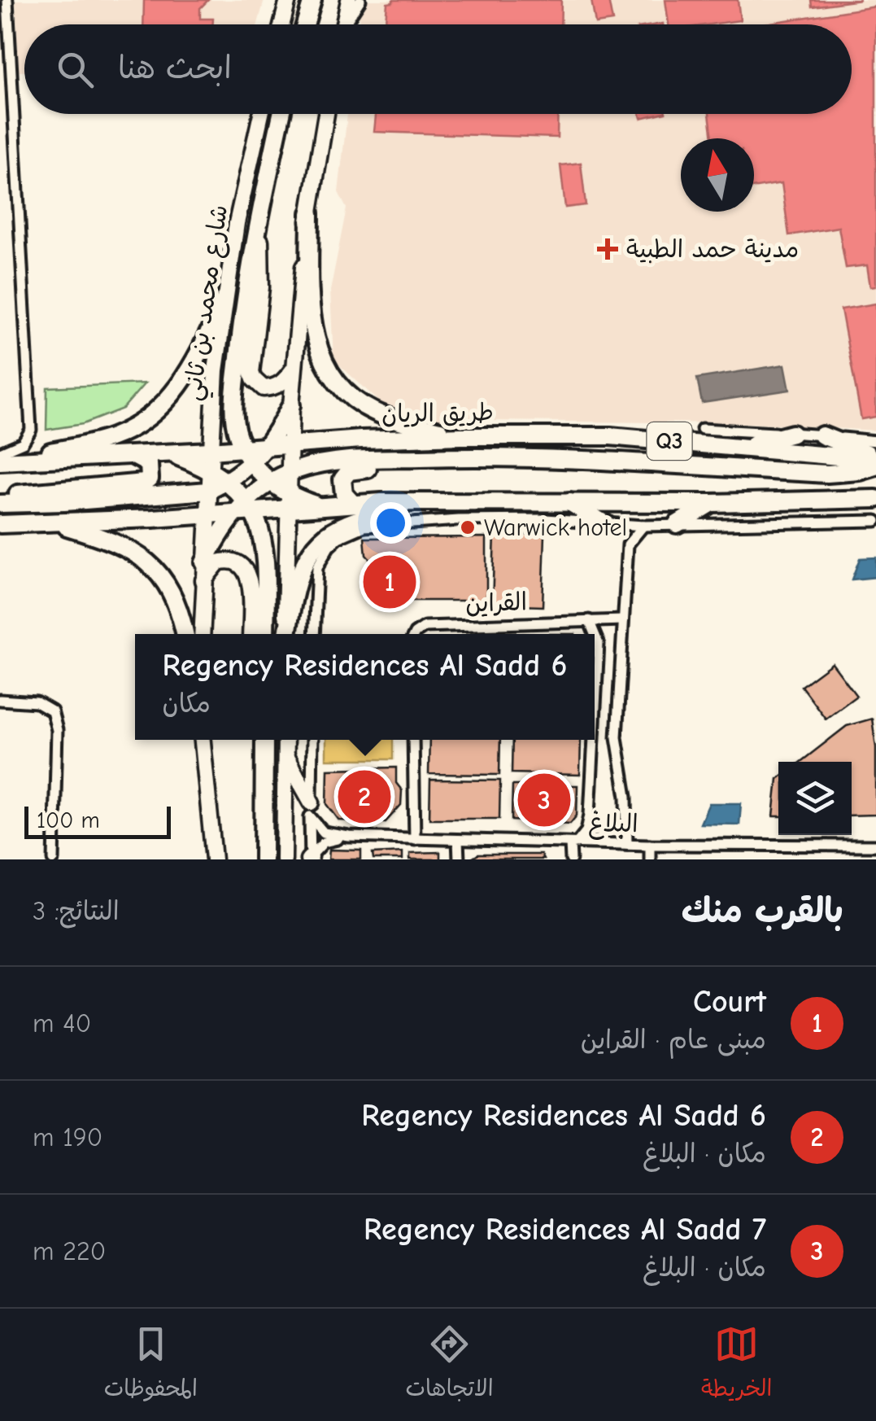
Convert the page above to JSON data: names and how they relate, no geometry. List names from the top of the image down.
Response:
{
  "streets": {
    "highway": ["طريق الريان", "Q3"],
    "main road": ["شارع محمد بن ثاني"],
    "street": ["القراين", "البلاغ"]
  },
  "crossings": [
    ["شارع محمد بن ثاني", "طريق الريان"]
  ],
  "places": {
    "health": ["مدينة حمد الطبية"],
    "other": ["Warwick hotel"]
  },
  "scale_bar": "100 m",
  "north": "top",
  "page": {
    "search": "ابحث هنا",
    "pins": ["1", "2", "3"],
    "popup": ["Regency Residences Al Sadd 6", "مكان"],
    "scale": "100 m",
    "heading": ["بالقرب منك", "النتائج: 3"],
    "list": [
      {
        "mark": "1",
        "name": "Court",
        "note": "مبنى عام · القراين",
        "value": "40 m"
      },
      {
        "mark": "2",
        "name": "Regency Residences Al Sadd 6",
        "note": "مكان · البلاغ",
        "value": "190 m"
      },
      {
        "mark": "3",
        "name": "Regency Residences Al Sadd 7",
        "note": "مكان · البلاغ",
        "value": "220 m"
      }
    ],
    "nav": ["الخريطة", "الاتجاهات", "المحفوظات"]
  }
}
